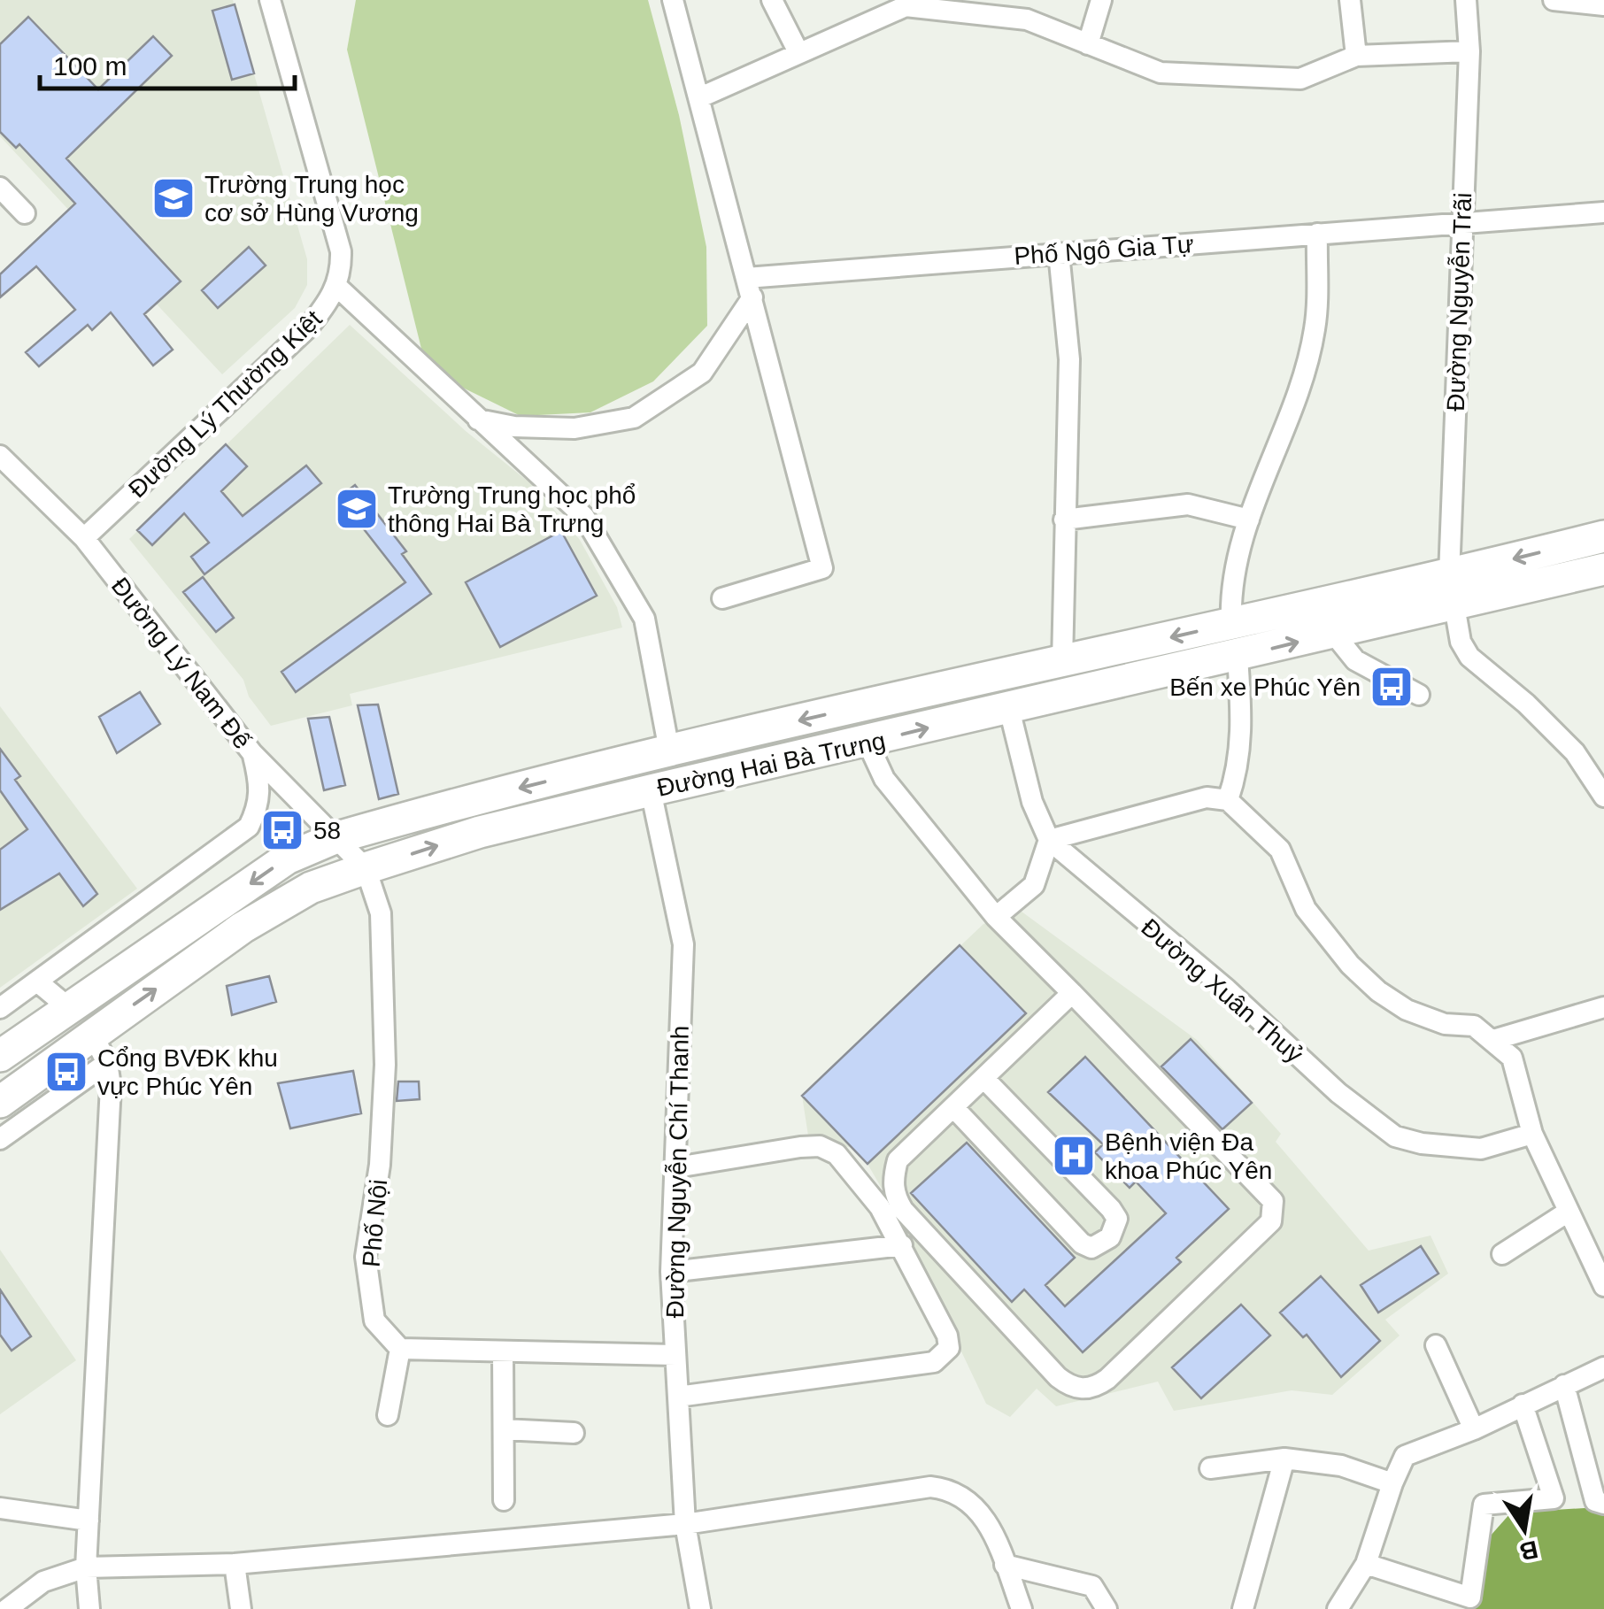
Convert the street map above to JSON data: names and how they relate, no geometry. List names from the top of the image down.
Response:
{
  "streets": {
    "highway": ["Đường Hai Bà Trưng"],
    "street": [
      "Phố Ngô Gia Tự",
      "Đường Nguyễn Trãi",
      "Đường Lý Thường Kiệt",
      "Đường Lý Nam Đế",
      "Đường Xuân Thuỷ",
      "Đường Nguyễn Chí Thanh",
      "Phố Nội"
    ]
  },
  "crossings": [
    ["Phố Ngô Gia Tự", "Đường Nguyễn Trãi"],
    ["Đường Nguyễn Trãi", "Đường Hai Bà Trưng"],
    ["Đường Lý Thường Kiệt", "Đường Lý Nam Đế"],
    ["Đường Lý Nam Đế", "Đường Hai Bà Trưng"],
    ["Đường Lý Nam Đế", "Phố Nội"],
    ["Đường Hai Bà Trưng", "Đường Xuân Thuỷ"],
    ["Đường Hai Bà Trưng", "Đường Nguyễn Chí Thanh"],
    ["Đường Hai Bà Trưng", "Phố Nội"]
  ],
  "places": {
    "school or university": ["Trường Trung học cơ sở Hùng Vương", "Trường Trung học phổ thông Hai Bà Trưng"],
    "bus stop": ["Bến xe Phúc Yên", "58", "Cổng BVĐK khu vực Phúc Yên"],
    "hospital": ["Bệnh viện Đa khoa Phúc Yên"]
  },
  "scale_bar": "100 m",
  "north": "bottom"
}
